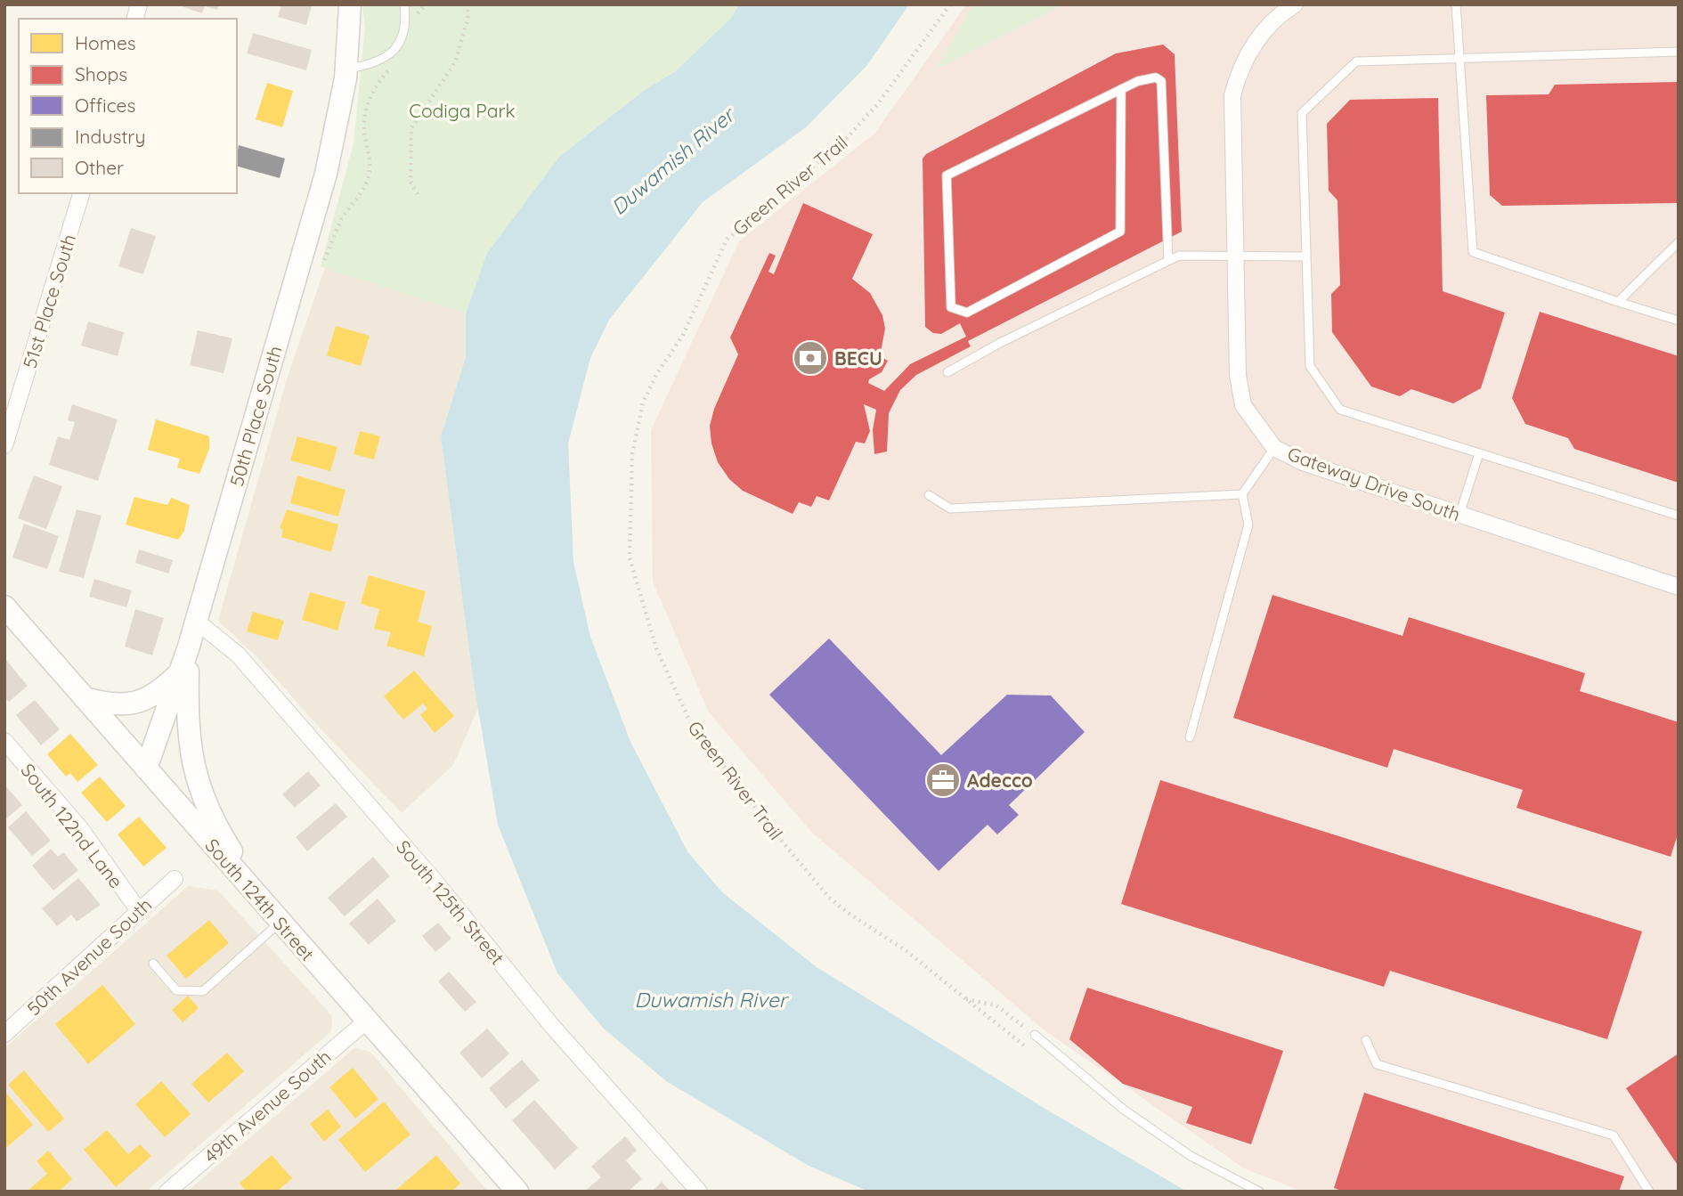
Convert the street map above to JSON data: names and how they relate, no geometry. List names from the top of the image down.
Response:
{
  "streets": {
    "street": [
      "51st Place South",
      "50th Place South",
      "Gateway Drive South",
      "South 122nd Lane",
      "South 124th Street",
      "South 125th Street",
      "50th Avenue South",
      "49th Avenue South"
    ],
    "path": ["Green River Trail"]
  },
  "crossings": [
    ["50th Place South", "South 124th Street"],
    ["50th Place South", "South 125th Street"],
    ["South 122nd Lane", "50th Avenue South"],
    ["South 124th Street", "49th Avenue South"]
  ],
  "water": ["Duwamish River"],
  "parks": ["Codiga Park"],
  "places": {
    "bank": ["BECU"],
    "office": ["Adecco"]
  },
  "legend": [
    "Homes",
    "Shops",
    "Offices",
    "Industry",
    "Other"
  ]
}
